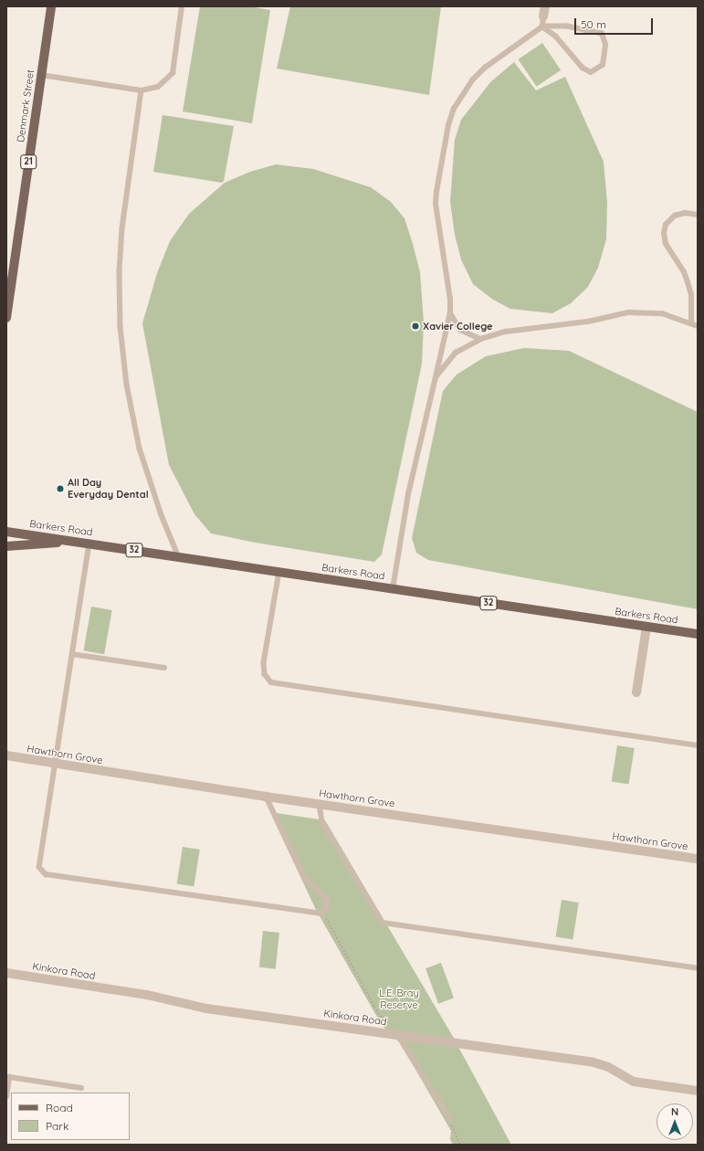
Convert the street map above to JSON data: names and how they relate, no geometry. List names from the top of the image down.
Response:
{
  "streets": {
    "main road": [
      "Denmark Street",
      "21",
      "Barkers Road",
      "32"
    ],
    "street": ["Hawthorn Grove", "Kinkora Road"]
  },
  "parks": ["L.E. Bray Reserve"],
  "places": ["Xavier College", "All Day Everyday Dental"],
  "legend": ["Road", "Park"],
  "scale_bar": "50 m",
  "north": "top"
}
